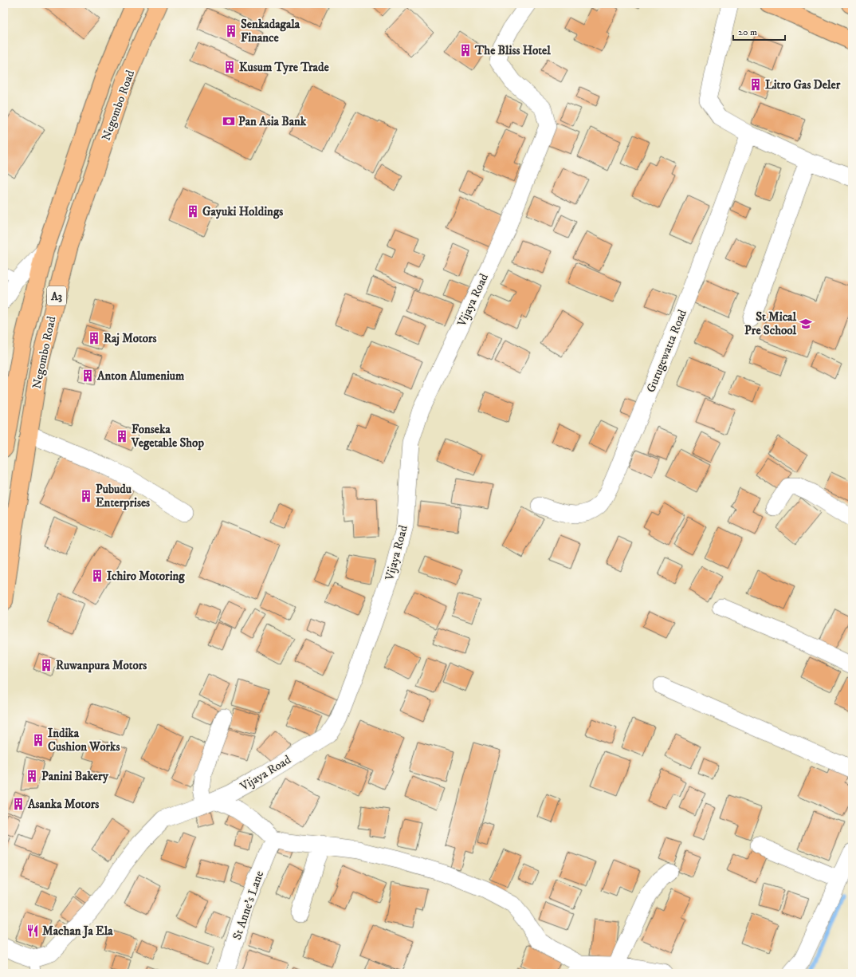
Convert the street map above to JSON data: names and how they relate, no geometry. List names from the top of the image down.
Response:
{
  "streets": {
    "main road": ["Negombo Road", "A3"],
    "street": ["Vijaya Road", "Gurugewatta Road", "St Anne's Lane"]
  },
  "places": {
    "building": [
      "Senkadagala Finance",
      "The Bliss Hotel",
      "Kusum Tyre Trade",
      "Litro Gas Deler",
      "Gayuki Holdings",
      "Raj Motors",
      "Anton Alumenium",
      "Fonseka Vegetable Shop",
      "Pubudu Enterprises",
      "Ichiro Motoring",
      "Ruwanpura Motors",
      "Indika Cushion Works",
      "Panini Bakery",
      "Asanka Motors"
    ],
    "bank": ["Pan Asia Bank"],
    "school or university": ["St Mical Pre School"],
    "restaurant": ["Machan Ja Ela"]
  },
  "scale_bar": "20 m"
}
